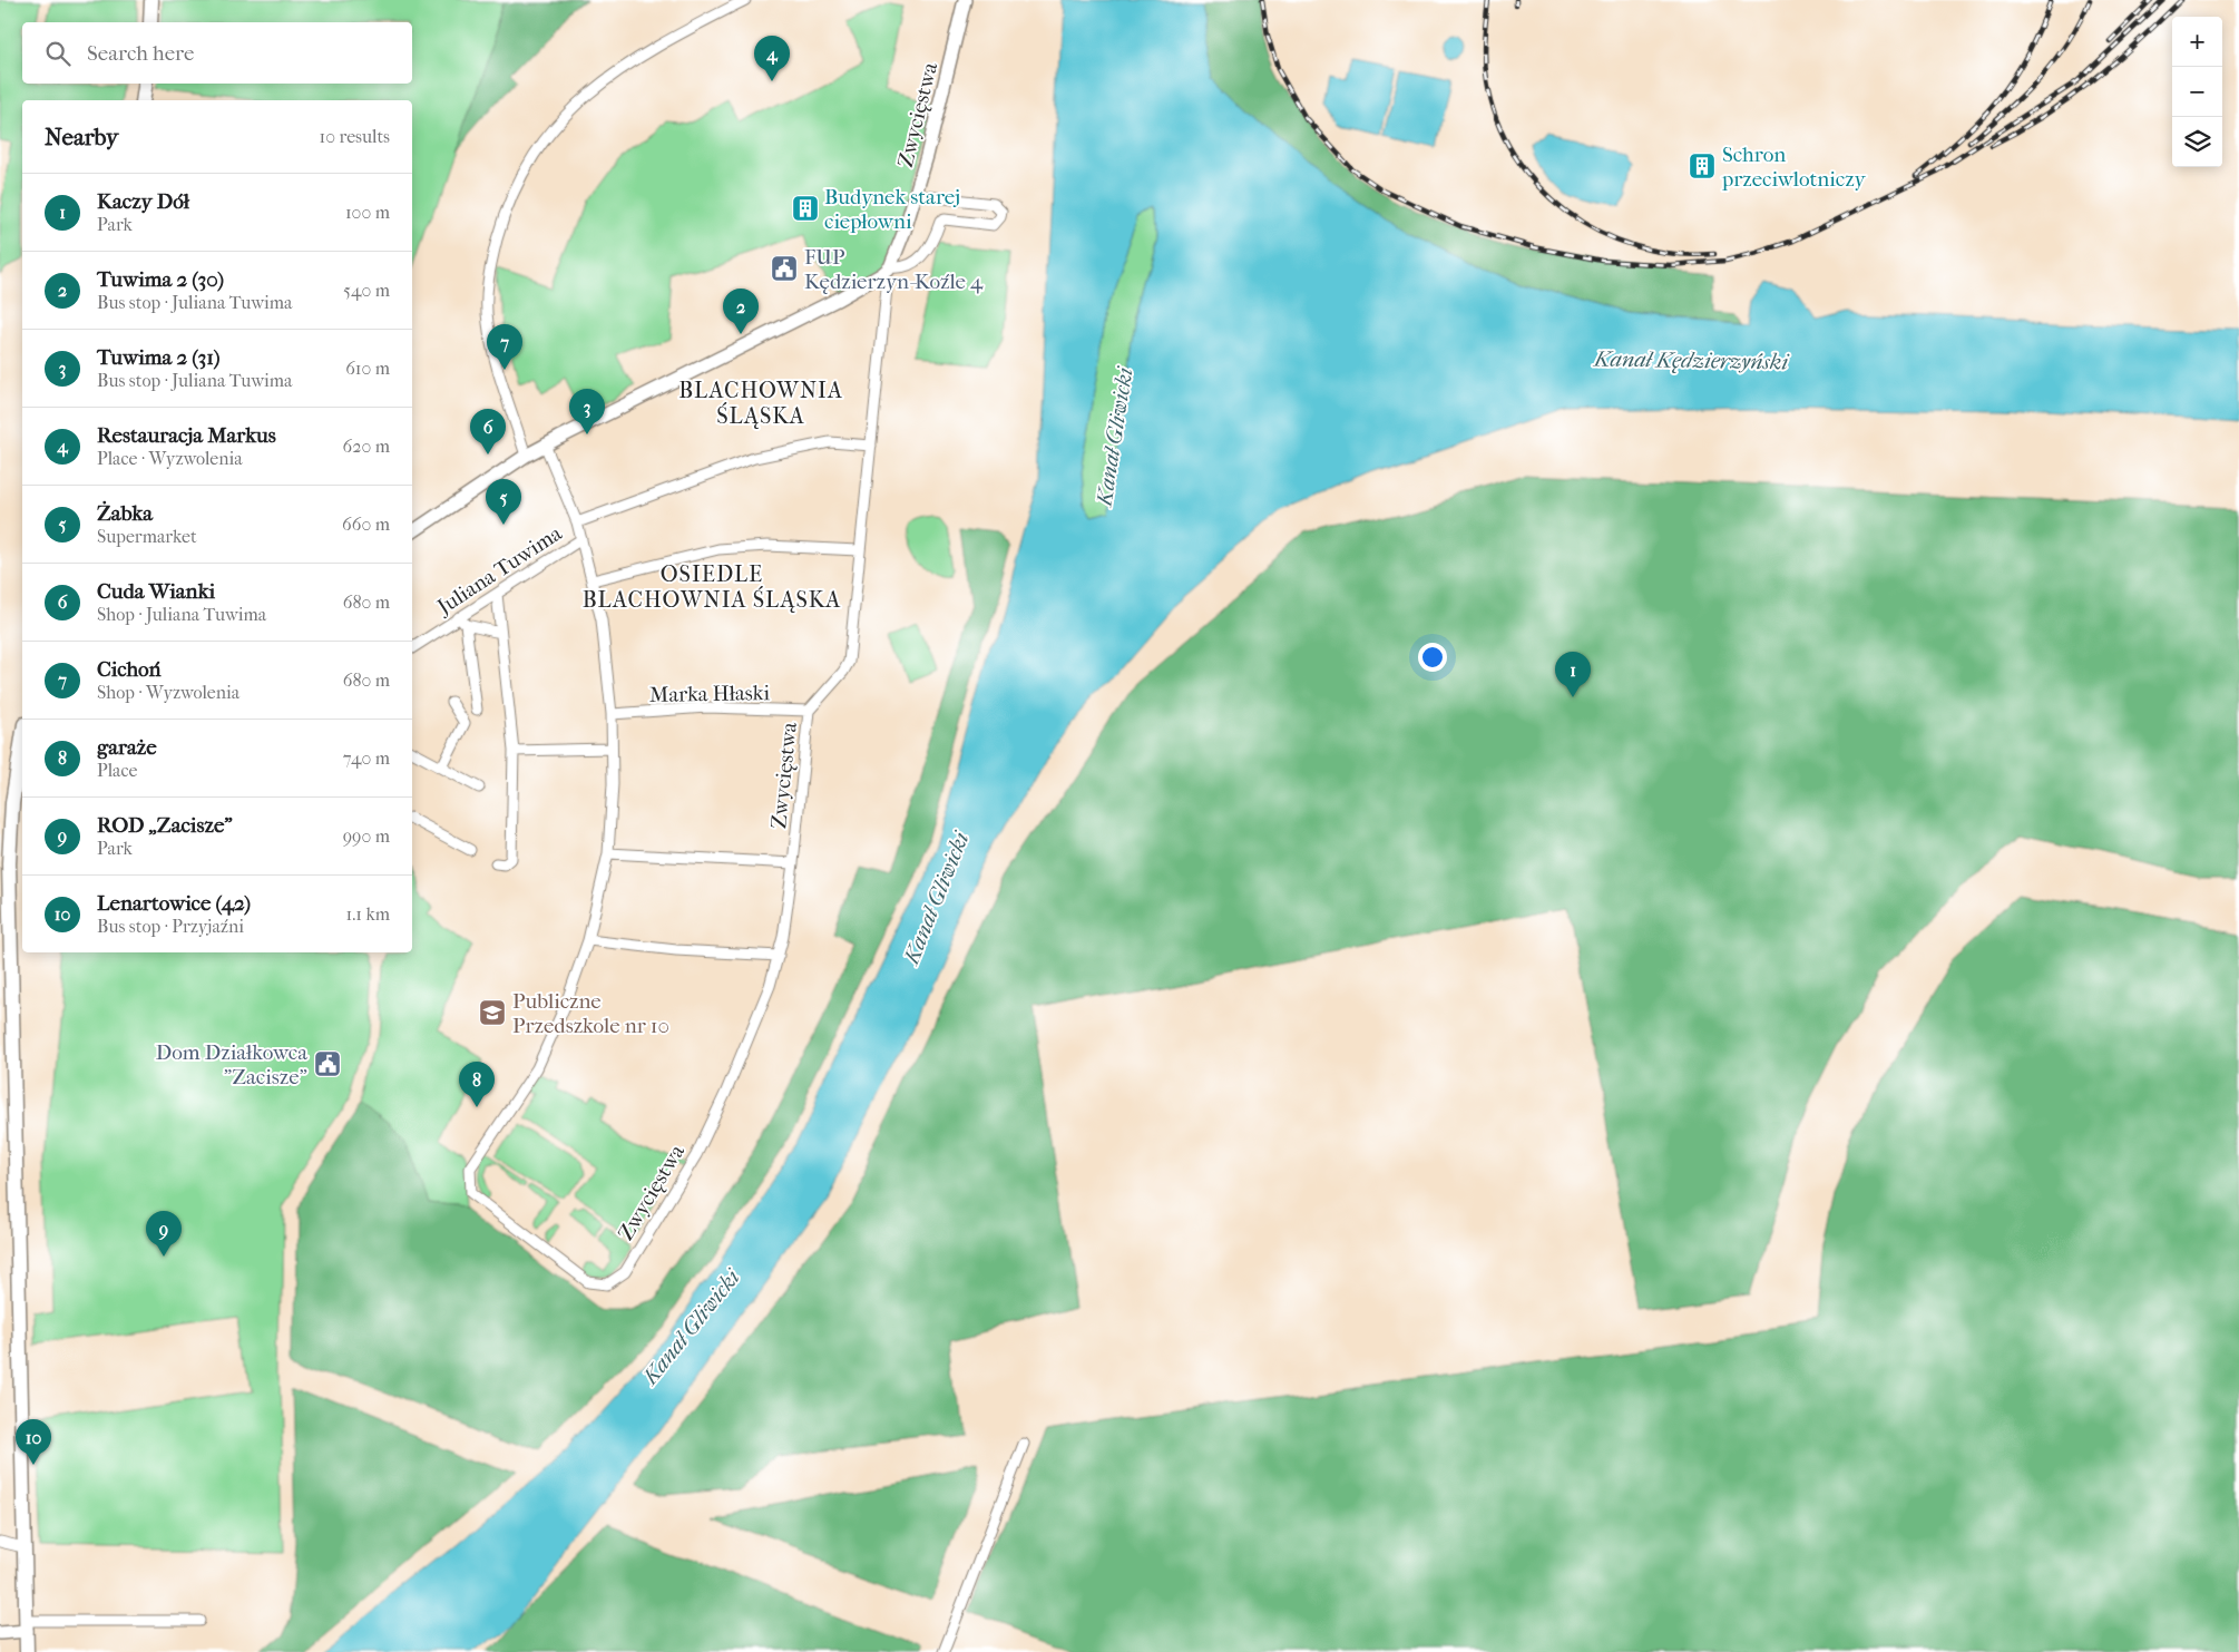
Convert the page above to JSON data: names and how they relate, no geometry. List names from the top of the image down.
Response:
{
  "streets": {
    "street": ["Zwycięstwa", "Juliana Tuwima", "Marka Hłaski"]
  },
  "crossings": [
    ["Zwycięstwa", "Marka Hłaski"]
  ],
  "districts": ["BLACHOWNIA ŚLĄSKA", "OSIEDLE BLACHOWNIA ŚLĄSKA"],
  "water": ["Kanał Kędzierzyński", "Kanał Gliwicki"],
  "places": {
    "building": ["Schron przeciwlotniczy", "Budynek starej ciepłowni"],
    "public building": ["FUP Kędzierzyn-Koźle 4", "Dom Działkowca \"Zacisze\""],
    "school or university": ["Publiczne Przedszkole nr 10"]
  },
  "page": {
    "map_buttons": ["+", "−"],
    "search": "Search here",
    "pins": [
      "4",
      "2",
      "7",
      "3",
      "6",
      "5",
      "1",
      "8",
      "9",
      "10"
    ],
    "heading": ["Nearby", "10 results"],
    "list": [
      {
        "mark": "1",
        "name": "Kaczy Dół",
        "note": "Park",
        "value": "100 m"
      },
      {
        "mark": "2",
        "name": "Tuwima 2 (30)",
        "note": "Bus stop · Juliana Tuwima",
        "value": "540 m"
      },
      {
        "mark": "3",
        "name": "Tuwima 2 (31)",
        "note": "Bus stop · Juliana Tuwima",
        "value": "610 m"
      },
      {
        "mark": "4",
        "name": "Restauracja Markus",
        "note": "Place · Wyzwolenia",
        "value": "620 m"
      },
      {
        "mark": "5",
        "name": "Żabka",
        "note": "Supermarket",
        "value": "660 m"
      },
      {
        "mark": "6",
        "name": "Cuda Wianki",
        "note": "Shop · Juliana Tuwima",
        "value": "680 m"
      },
      {
        "mark": "7",
        "name": "Cichoń",
        "note": "Shop · Wyzwolenia",
        "value": "680 m"
      },
      {
        "mark": "8",
        "name": "garaże",
        "note": "Place",
        "value": "740 m"
      },
      {
        "mark": "9",
        "name": "ROD „Zacisze”",
        "note": "Park",
        "value": "990 m"
      },
      {
        "mark": "10",
        "name": "Lenartowice (42)",
        "note": "Bus stop · Przyjaźni",
        "value": "1.1 km"
      }
    ]
  }
}
